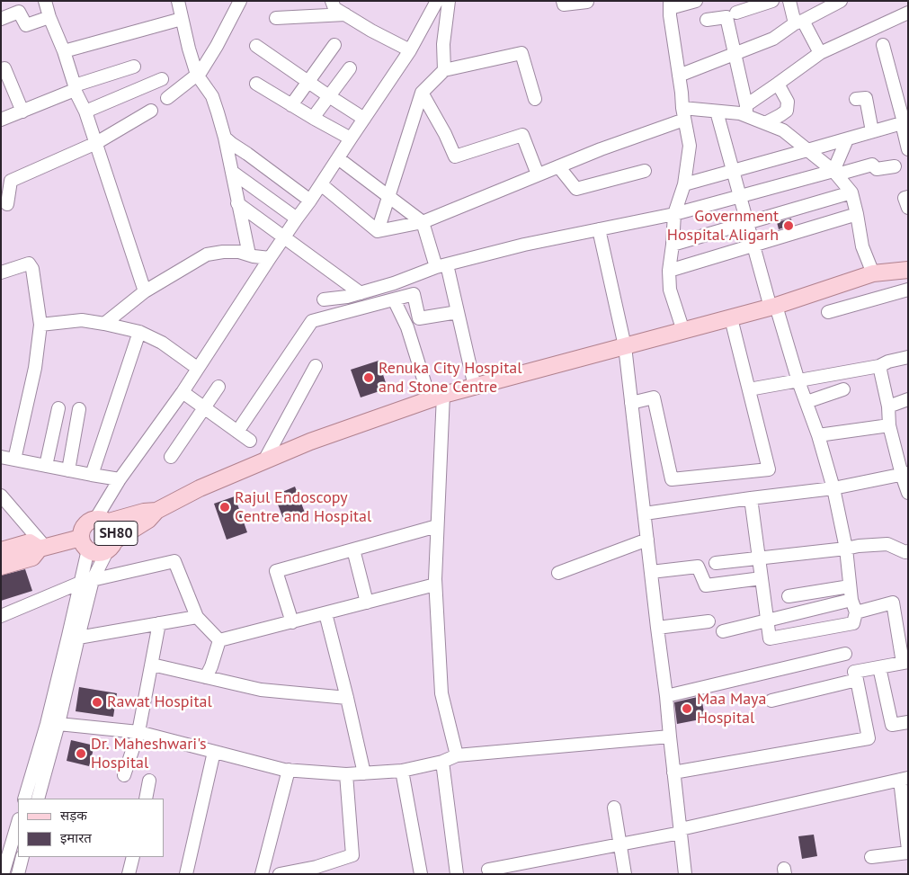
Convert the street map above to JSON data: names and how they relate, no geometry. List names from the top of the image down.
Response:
{
  "streets": {
    "main road": ["SH80"]
  },
  "places": [
    "Government Hospital Aligarh",
    "Renuka City Hospital and Stone Centre",
    "Rajul Endoscopy Centre and Hospital",
    "Rawat Hospital",
    "Maa Maya Hospital",
    "Dr. Maheshwari's Hospital"
  ],
  "legend": ["सड़क", "इमारत"]
}
